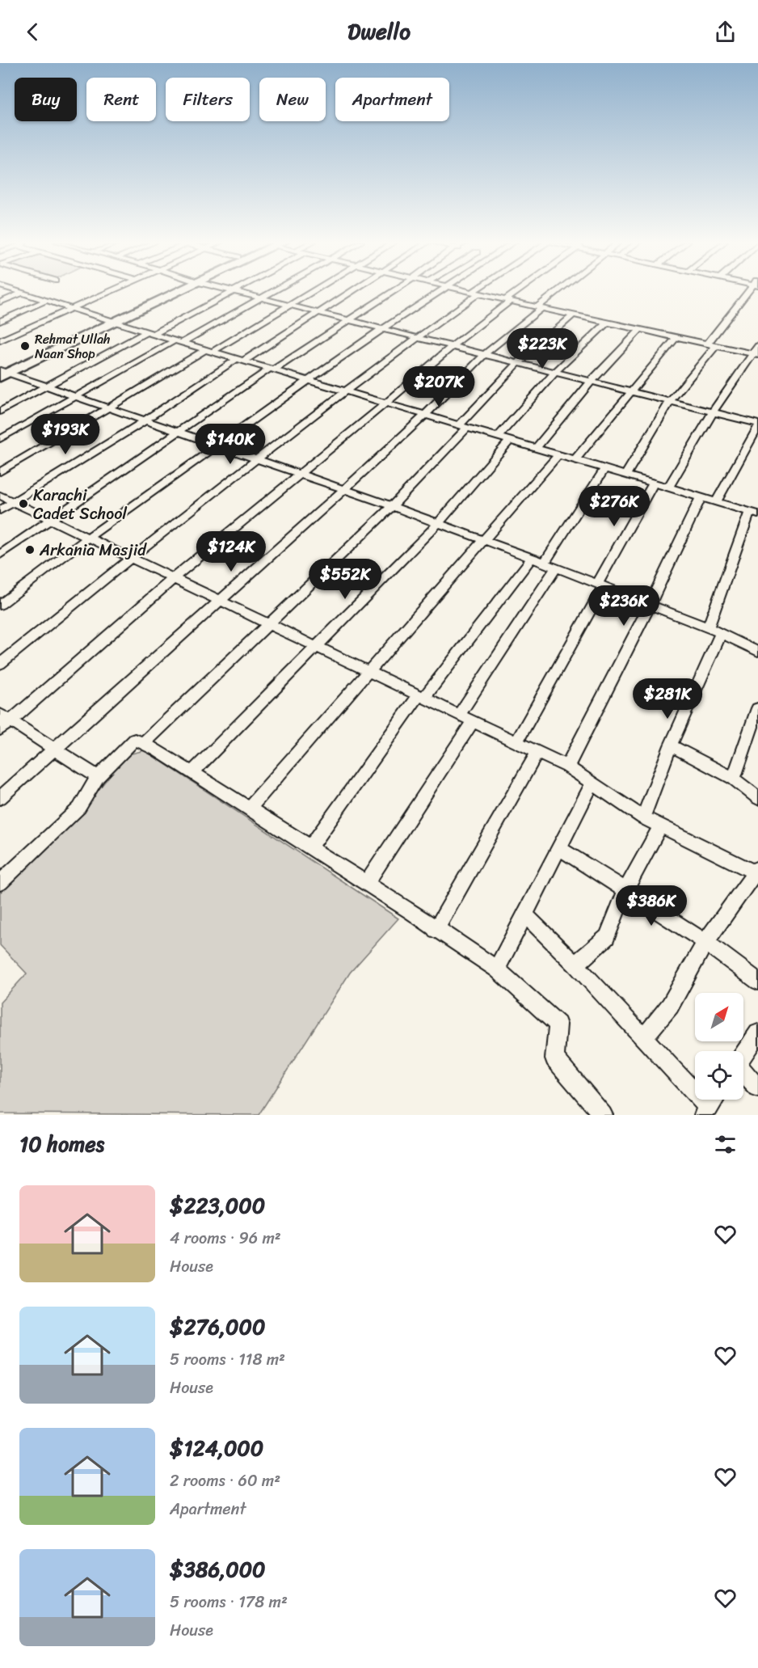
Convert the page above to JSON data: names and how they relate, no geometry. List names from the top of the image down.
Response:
{
  "places": ["Rehmat Ullah Naan Shop", "Karachi Cadet School", "Arkania Masjid"],
  "north": "top right",
  "page": {
    "header": "Dwello",
    "chip": [
      "Buy",
      "Rent",
      "Filters",
      "New",
      "Apartment"
    ],
    "price": [
      "$223K",
      "$207K",
      "$193K",
      "$140K",
      "$276K",
      "$124K",
      "$552K",
      "$236K",
      "$281K",
      "$386K"
    ],
    "heading": "10 homes",
    "list": [
      {
        "name": "$223,000",
        "note": "4 rooms · 96 m² · House"
      },
      {
        "name": "$276,000",
        "note": "5 rooms · 118 m² · House"
      },
      {
        "name": "$124,000",
        "note": "2 rooms · 60 m² · Apartment"
      },
      {
        "name": "$386,000",
        "note": "5 rooms · 178 m² · House"
      }
    ]
  }
}
